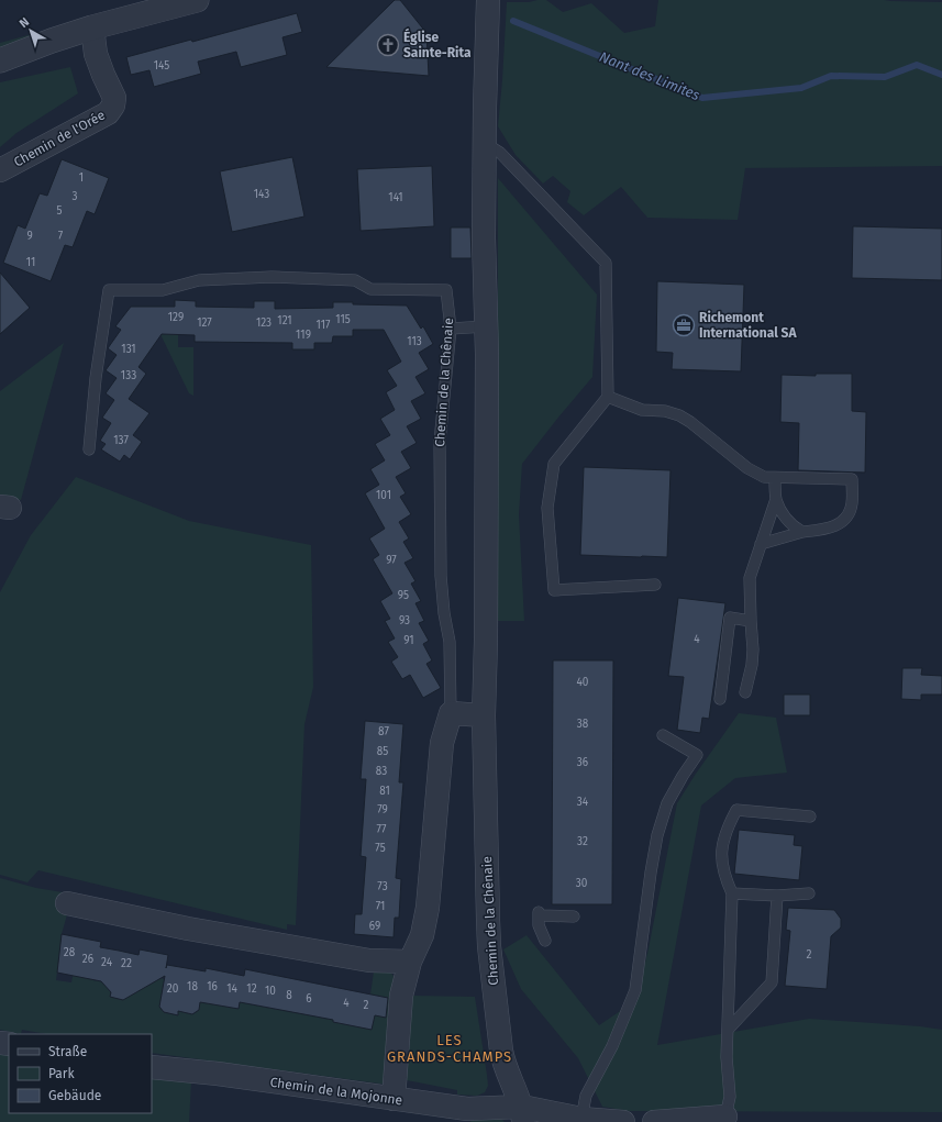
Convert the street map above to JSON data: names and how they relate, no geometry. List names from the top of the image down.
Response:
{
  "streets": {
    "street": ["Chemin de l'Orée", "Chemin de la Chênaie", "Chemin de la Mojonne"]
  },
  "crossings": [
    ["Chemin de la Chênaie", "Chemin de la Mojonne"]
  ],
  "districts": ["LES GRANDS-CHAMPS"],
  "water": ["Nant des Limites"],
  "places": {
    "church": ["Église Sainte-Rita"],
    "office": ["Richemont International SA"]
  },
  "house_numbers": [
    "145",
    "1",
    "143",
    "3",
    "141",
    "5",
    "9",
    "7",
    "11",
    "129",
    "115",
    "121",
    "127",
    "123",
    "117",
    "119",
    "113",
    "131",
    "133",
    "137",
    "101",
    "97",
    "95",
    "93",
    "4",
    "91",
    "40",
    "38",
    "87",
    "85",
    "36",
    "83",
    "81",
    "34",
    "79",
    "77",
    "32",
    "75",
    "30",
    "73",
    "71",
    "69",
    "28",
    "2",
    "26",
    "24",
    "22",
    "18",
    "16",
    "20",
    "14",
    "12",
    "10",
    "8",
    "6",
    "4",
    "2"
  ],
  "legend": ["Straße", "Park", "Gebäude"],
  "north": "top left"
}
